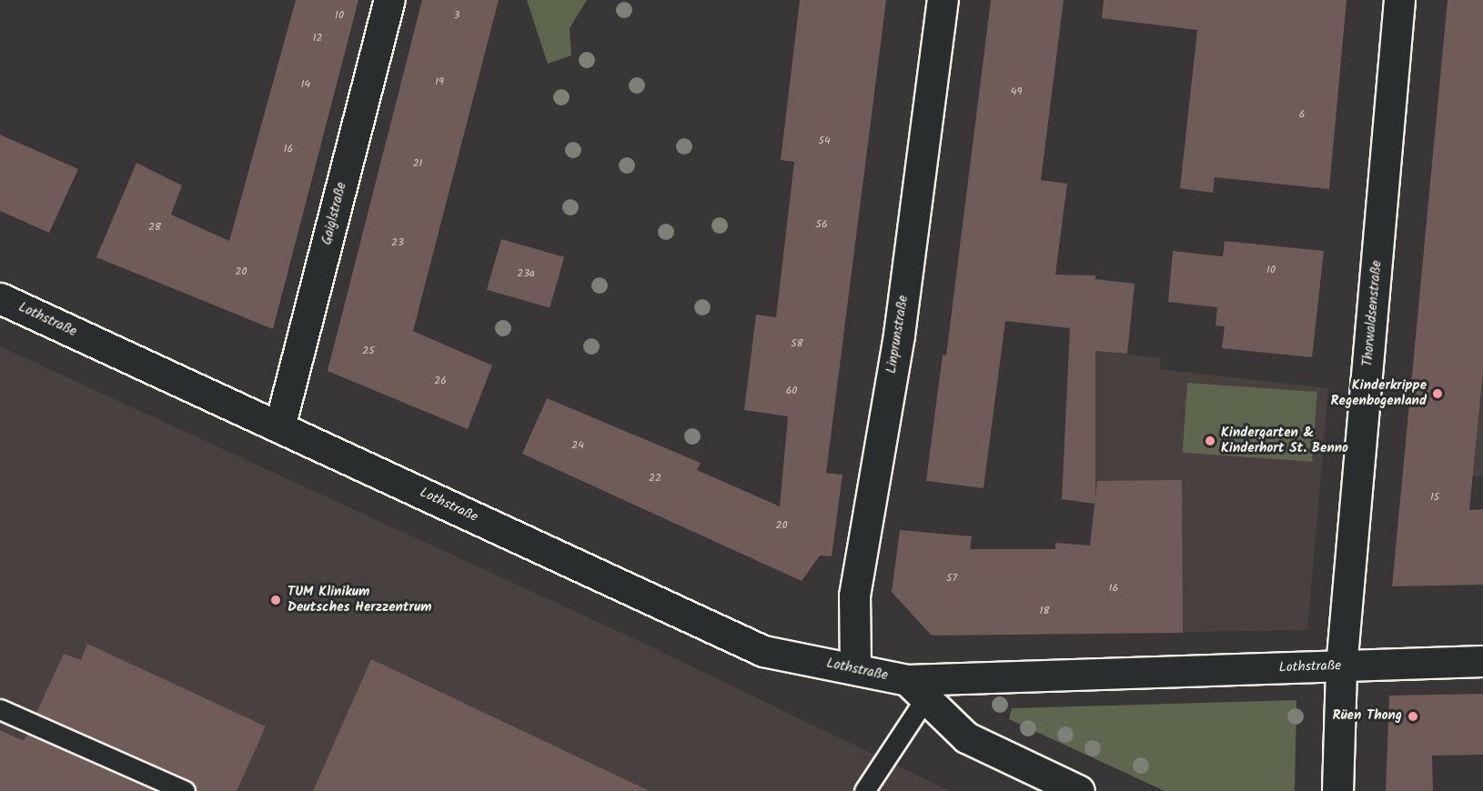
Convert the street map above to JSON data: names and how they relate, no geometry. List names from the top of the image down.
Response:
{
  "streets": {
    "street": [
      "Gaiglstraße",
      "Thorwaldsenstraße",
      "Lothstraße",
      "Linprunstraße"
    ]
  },
  "crossings": [
    ["Gaiglstraße", "Lothstraße"],
    ["Thorwaldsenstraße", "Lothstraße"],
    ["Lothstraße", "Linprunstraße"]
  ],
  "places": [
    "Kinderkrippe Regenbogenland",
    "Kindergarten & Kinderhort St. Benno",
    "TUM Klinikum Deutsches Herzzentrum",
    "Rüen Thong"
  ],
  "house_numbers": [
    "10",
    "3",
    "12",
    "19",
    "14",
    "49",
    "6",
    "54",
    "16",
    "21",
    "56",
    "28",
    "23",
    "10",
    "20",
    "23a",
    "58",
    "25",
    "26",
    "60",
    "24",
    "22",
    "15",
    "20",
    "57",
    "16",
    "18"
  ]
}
